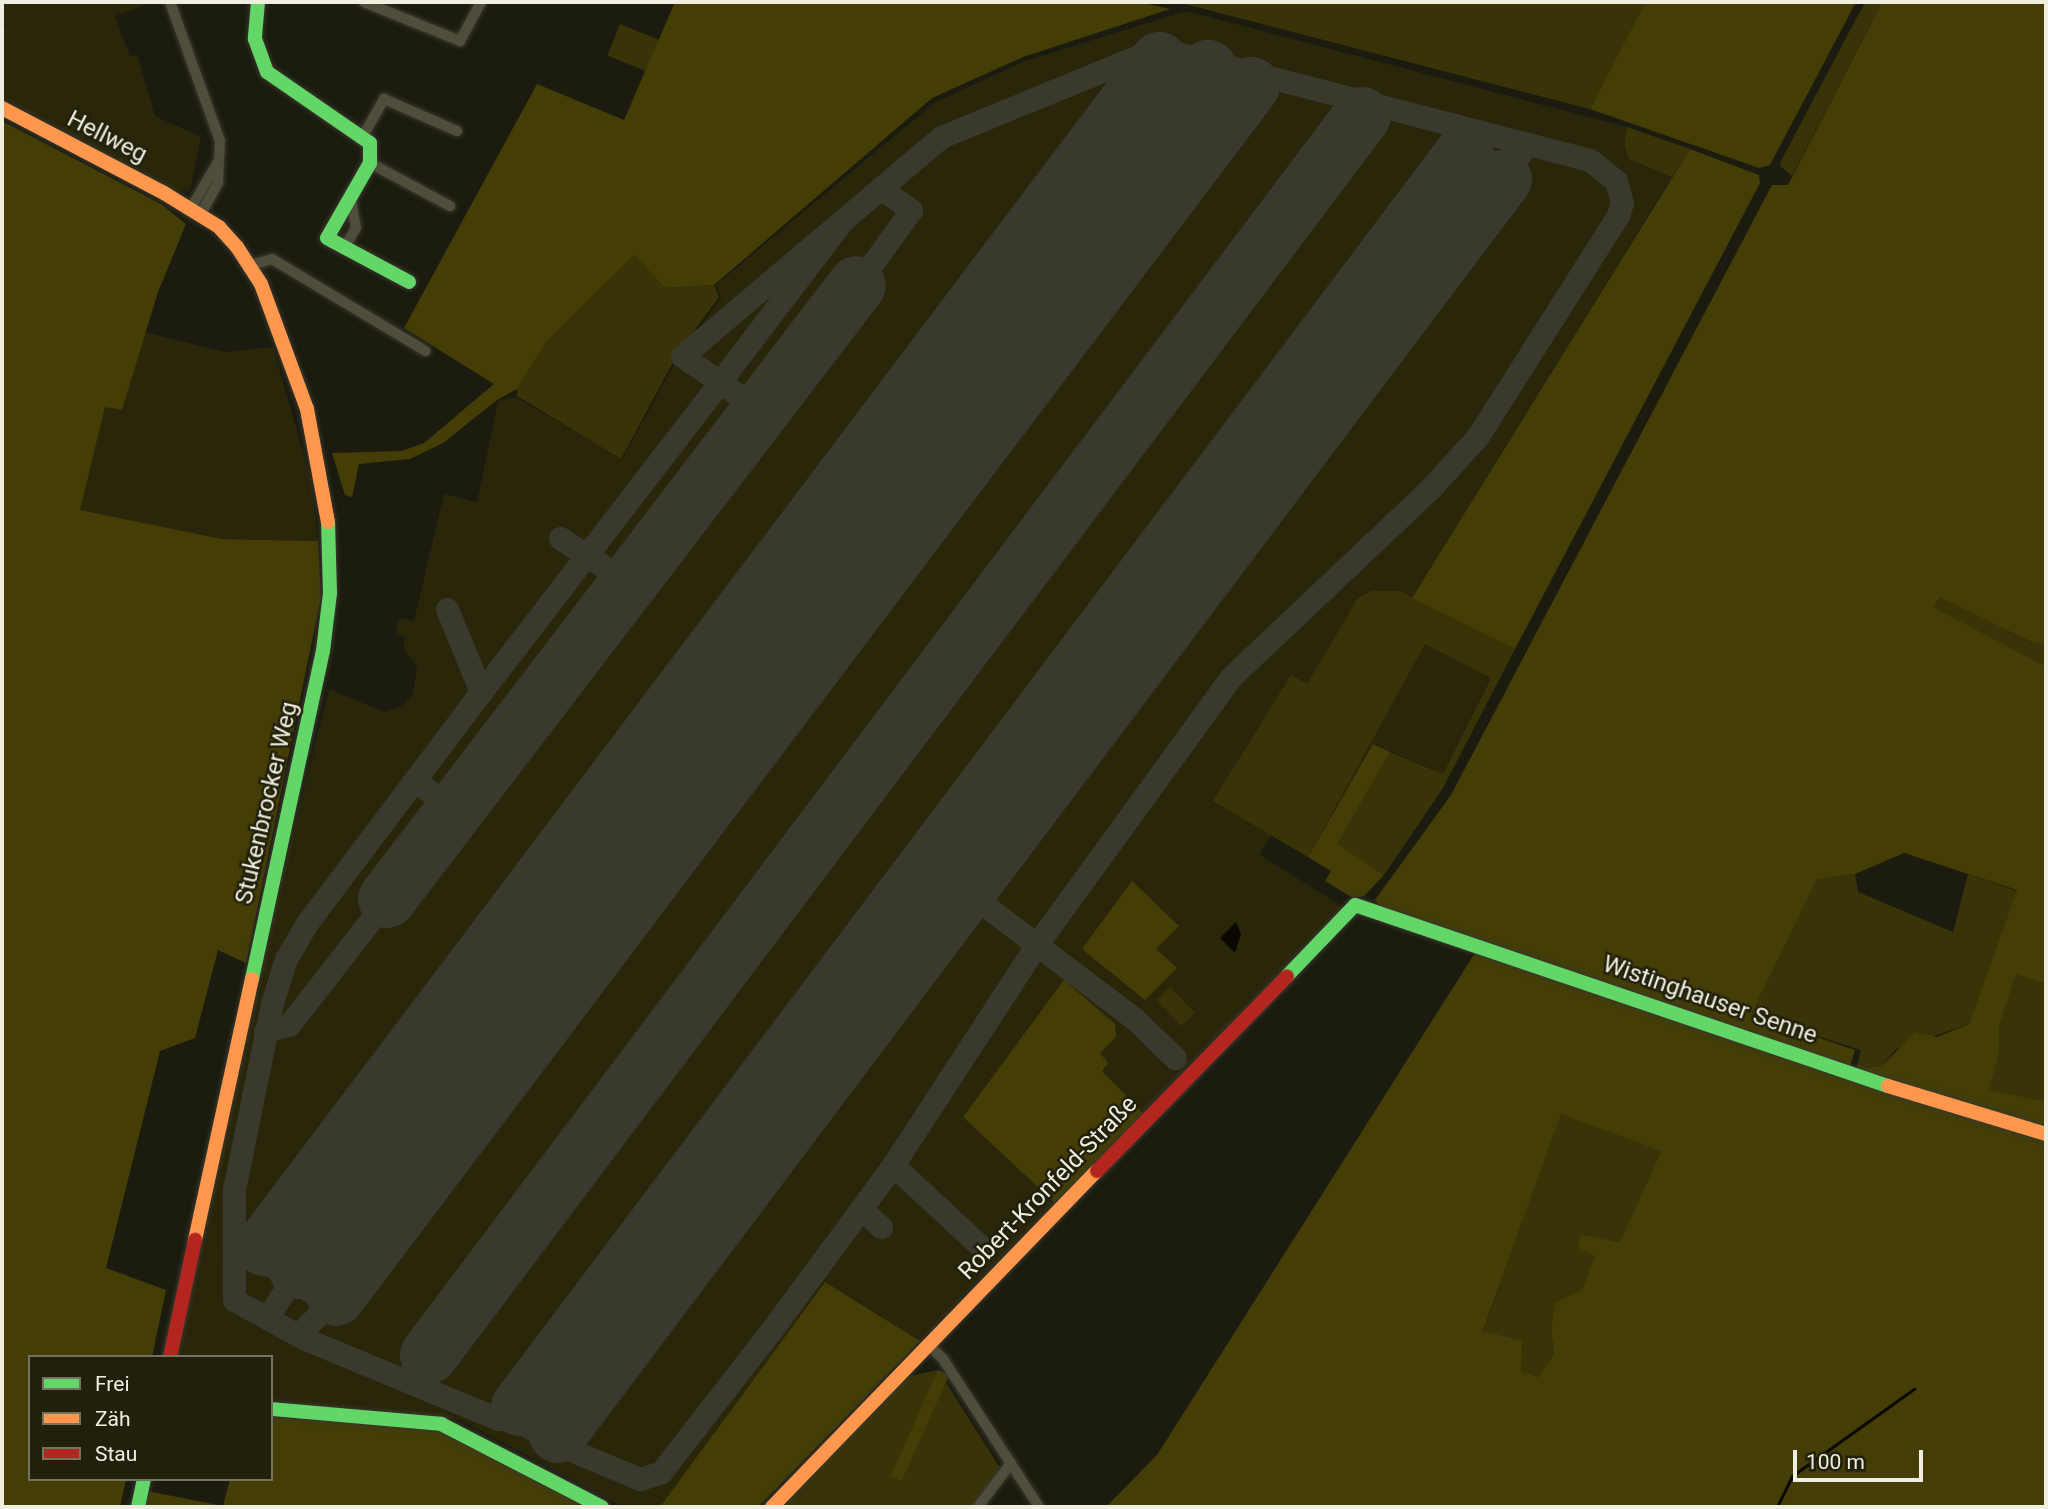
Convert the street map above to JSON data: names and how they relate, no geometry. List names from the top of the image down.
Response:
{
  "streets": {
    "street": [
      "Hellweg",
      "Stukenbrocker Weg",
      "Wistinghauser Senne",
      "Robert-Kronfeld-Straße"
    ]
  },
  "crossings": [
    ["Hellweg", "Stukenbrocker Weg"],
    ["Wistinghauser Senne", "Robert-Kronfeld-Straße"]
  ],
  "legend": ["Frei", "Zäh", "Stau"],
  "scale_bar": "100 m"
}
